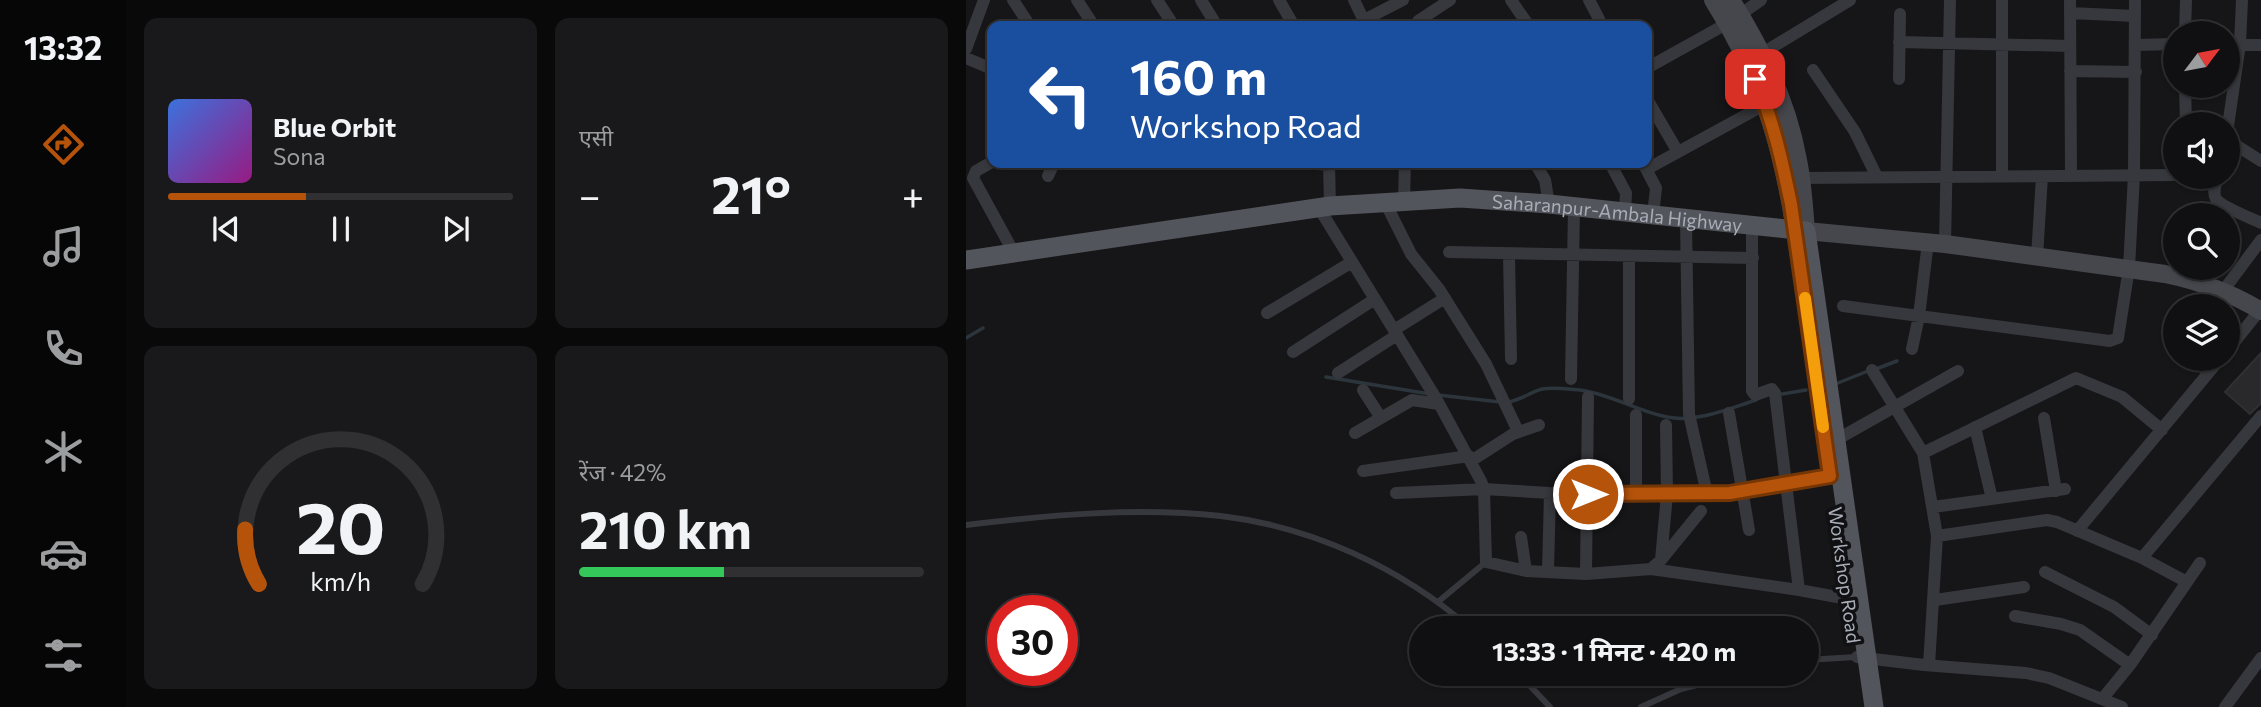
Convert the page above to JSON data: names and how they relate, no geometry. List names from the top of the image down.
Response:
{
  "streets": {
    "main road": ["Saharanpur-Ambala Highway", "Workshop Road"]
  },
  "crossings": [
    ["Saharanpur-Ambala Highway", "Workshop Road"]
  ],
  "north": "top right",
  "page": {
    "tabs": "13:32",
    "tile": [
      "एसी",
      ["रेंज · 42%", "210 km"]
    ],
    "turn": ["160 m", "Workshop Road"],
    "song": ["Blue Orbit", "Sona"],
    "heat": ["−", "21°", "+"],
    "limit": "30",
    "trip": "13:33 · 1 मिनट · 420 m",
    "gauge": ["20", "km/h"]
  }
}
